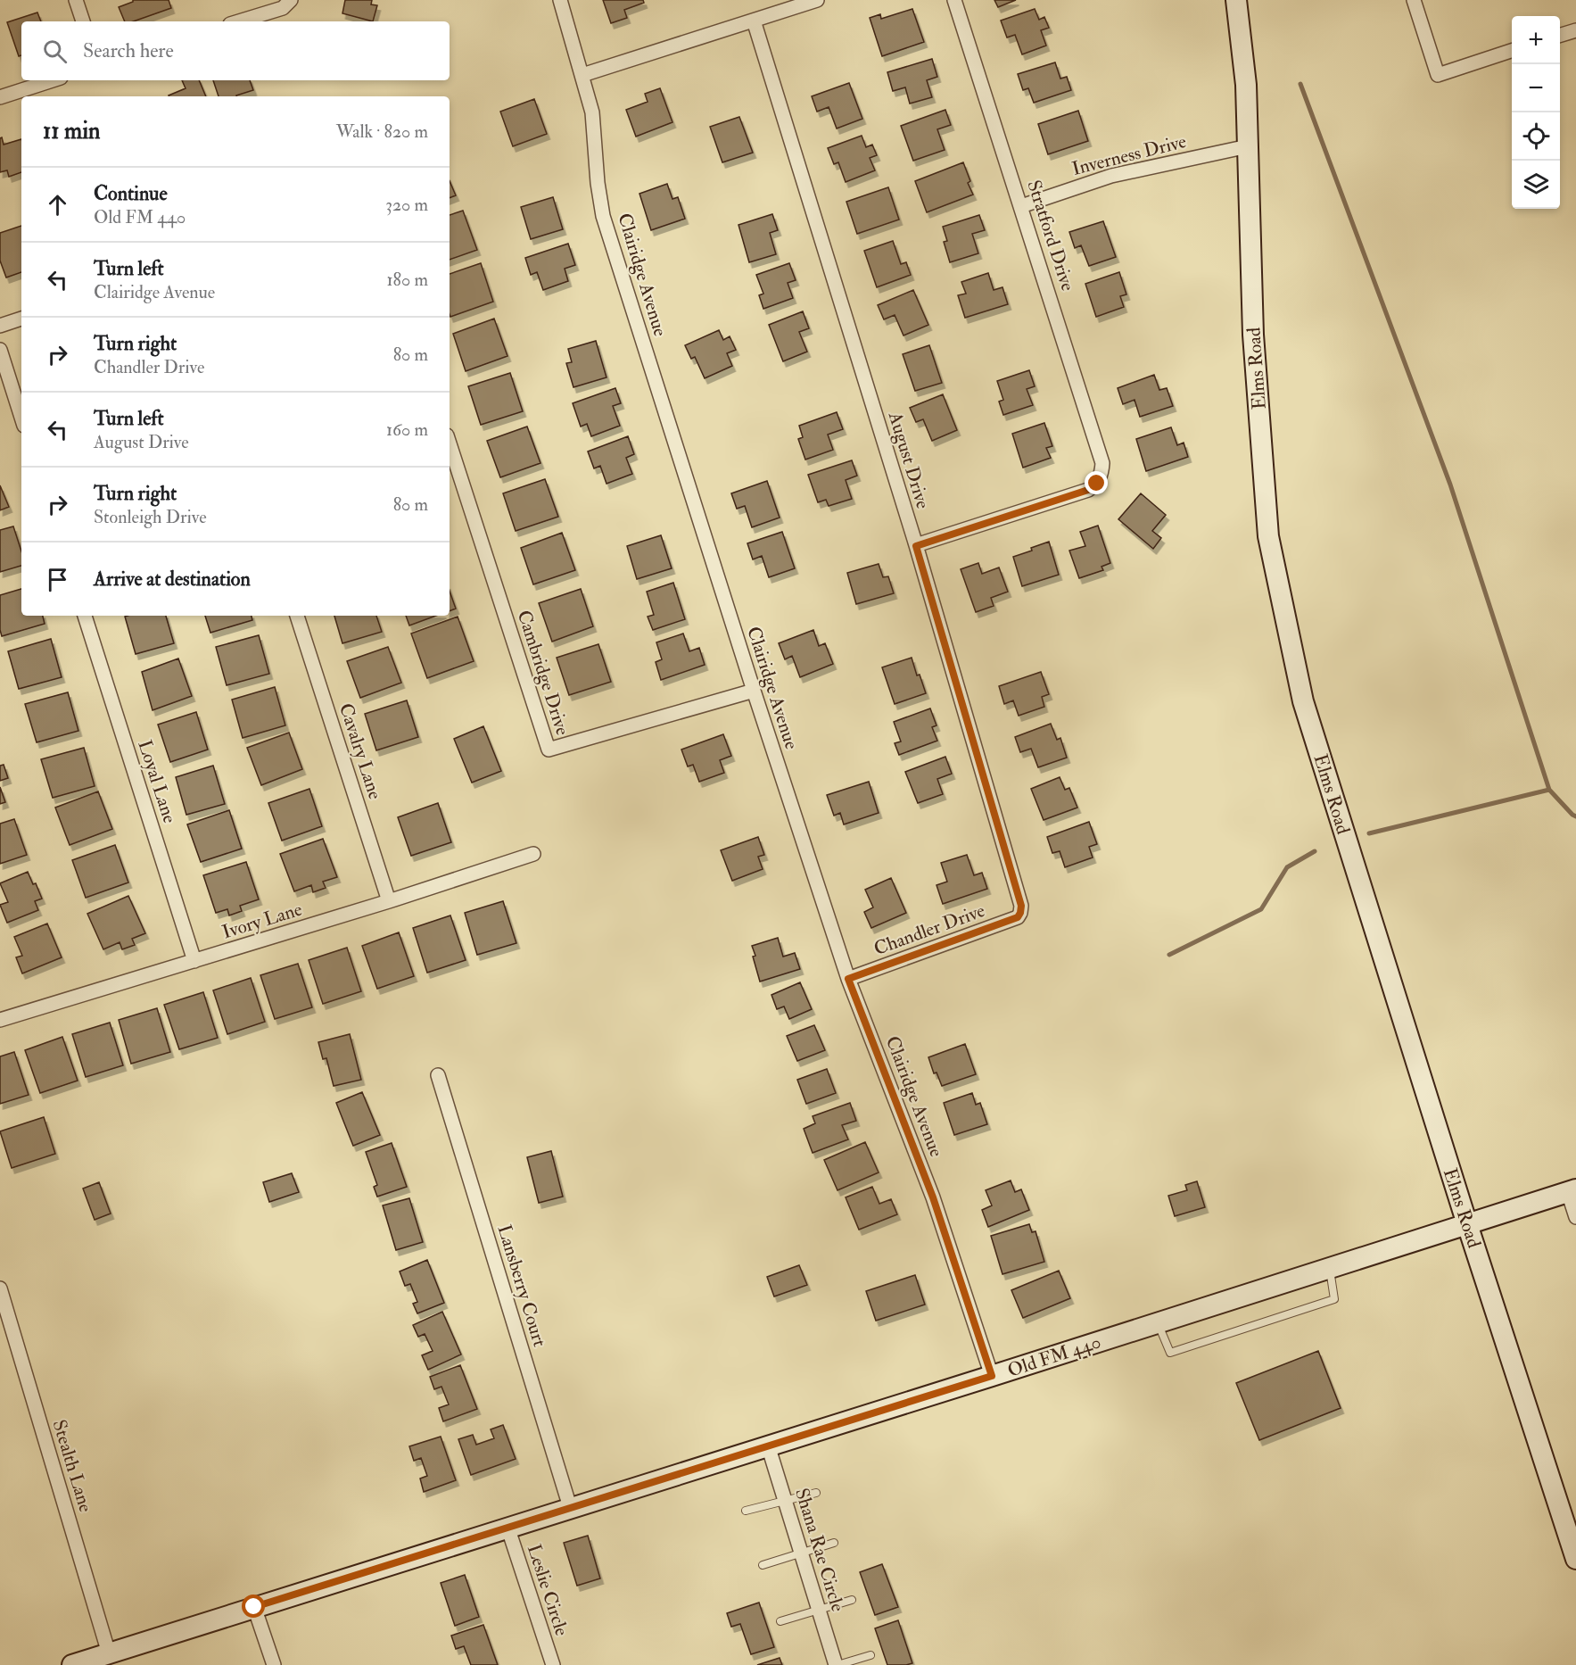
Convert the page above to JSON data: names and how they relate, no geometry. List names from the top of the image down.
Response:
{
  "streets": {
    "main road": ["Elms Road", "Old FM 440"],
    "street": [
      "Inverness Drive",
      "Stratford Drive",
      "Clairidge Avenue",
      "August Drive",
      "Cambridge Drive",
      "Cavalry Lane",
      "Loyal Lane",
      "Ivory Lane",
      "Chandler Drive",
      "Lansberry Court",
      "Stealth Lane",
      "Shana Rae Circle",
      "Leslie Circle"
    ]
  },
  "crossings": [
    ["Inverness Drive", "Stratford Drive"],
    ["Inverness Drive", "Elms Road"],
    ["Stratford Drive", "August Drive"],
    ["Clairidge Avenue", "Cambridge Drive"],
    ["Clairidge Avenue", "Chandler Drive"],
    ["Clairidge Avenue", "Old FM 440"],
    ["Elms Road", "Old FM 440"],
    ["August Drive", "Chandler Drive"],
    ["Cavalry Lane", "Ivory Lane"],
    ["Loyal Lane", "Ivory Lane"],
    ["Lansberry Court", "Old FM 440"],
    ["Old FM 440", "Stealth Lane"],
    ["Old FM 440", "Shana Rae Circle"],
    ["Old FM 440", "Leslie Circle"]
  ],
  "page": {
    "map_buttons": ["+", "−"],
    "search": "Search here",
    "heading": ["11 min", "Walk · 820 m"],
    "list": [
      ["Continue", "Old FM 440", "320 m"],
      ["Turn left", "Clairidge Avenue", "180 m"],
      ["Turn right", "Chandler Drive", "80 m"],
      ["Turn left", "August Drive", "160 m"],
      ["Turn right", "Stonleigh Drive", "80 m"],
      "Arrive at destination"
    ]
  }
}
